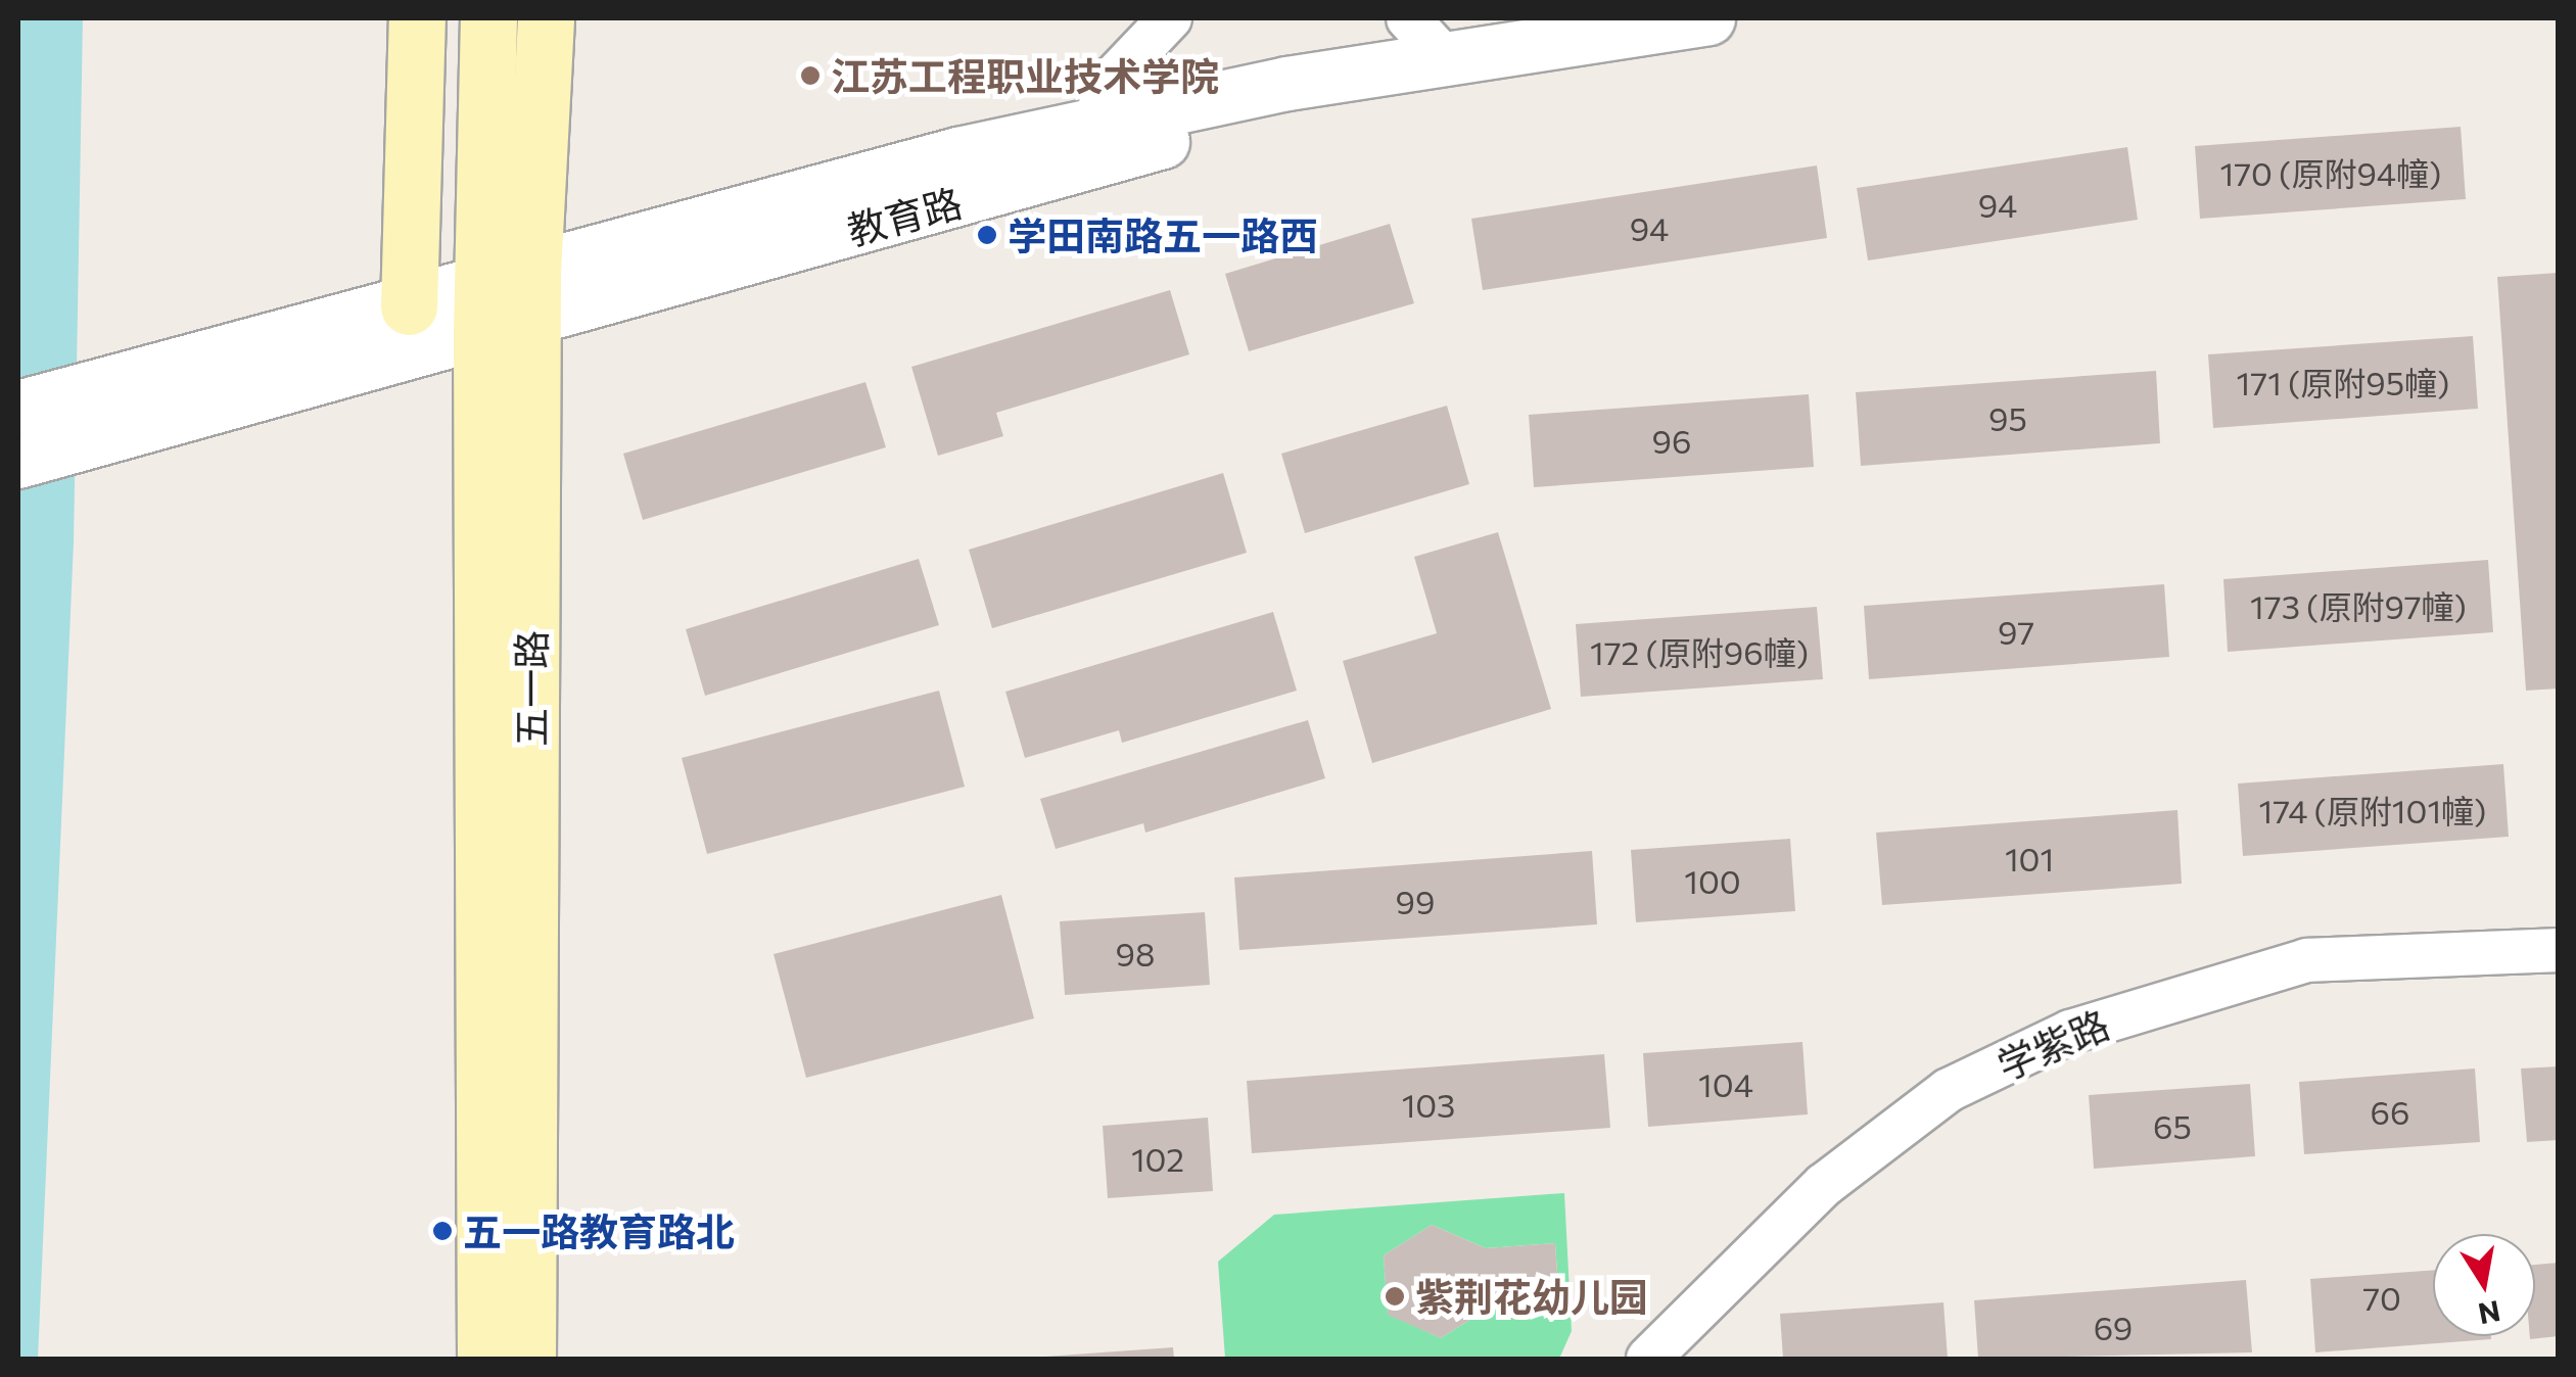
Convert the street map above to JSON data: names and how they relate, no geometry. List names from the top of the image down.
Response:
{
  "streets": {
    "main road": ["五一路"],
    "street": ["教育路", "学紫路"]
  },
  "crossings": [
    ["教育路", "五一路"]
  ],
  "places": [
    "江苏工程职业技术学院",
    "学田南路五一路西",
    "五一路教育路北",
    "紫荆花幼儿园"
  ],
  "house_numbers": [
    "170 (原附94幢)",
    "94",
    "94",
    "171 (原附95幢)",
    "95",
    "96",
    "173 (原附97幢)",
    "97",
    "172 (原附96幢)",
    "174 (原附101幢)",
    "101",
    "100",
    "99",
    "98",
    "104",
    "103",
    "66",
    "65",
    "102",
    "70",
    "69"
  ],
  "north": "bottom"
}
